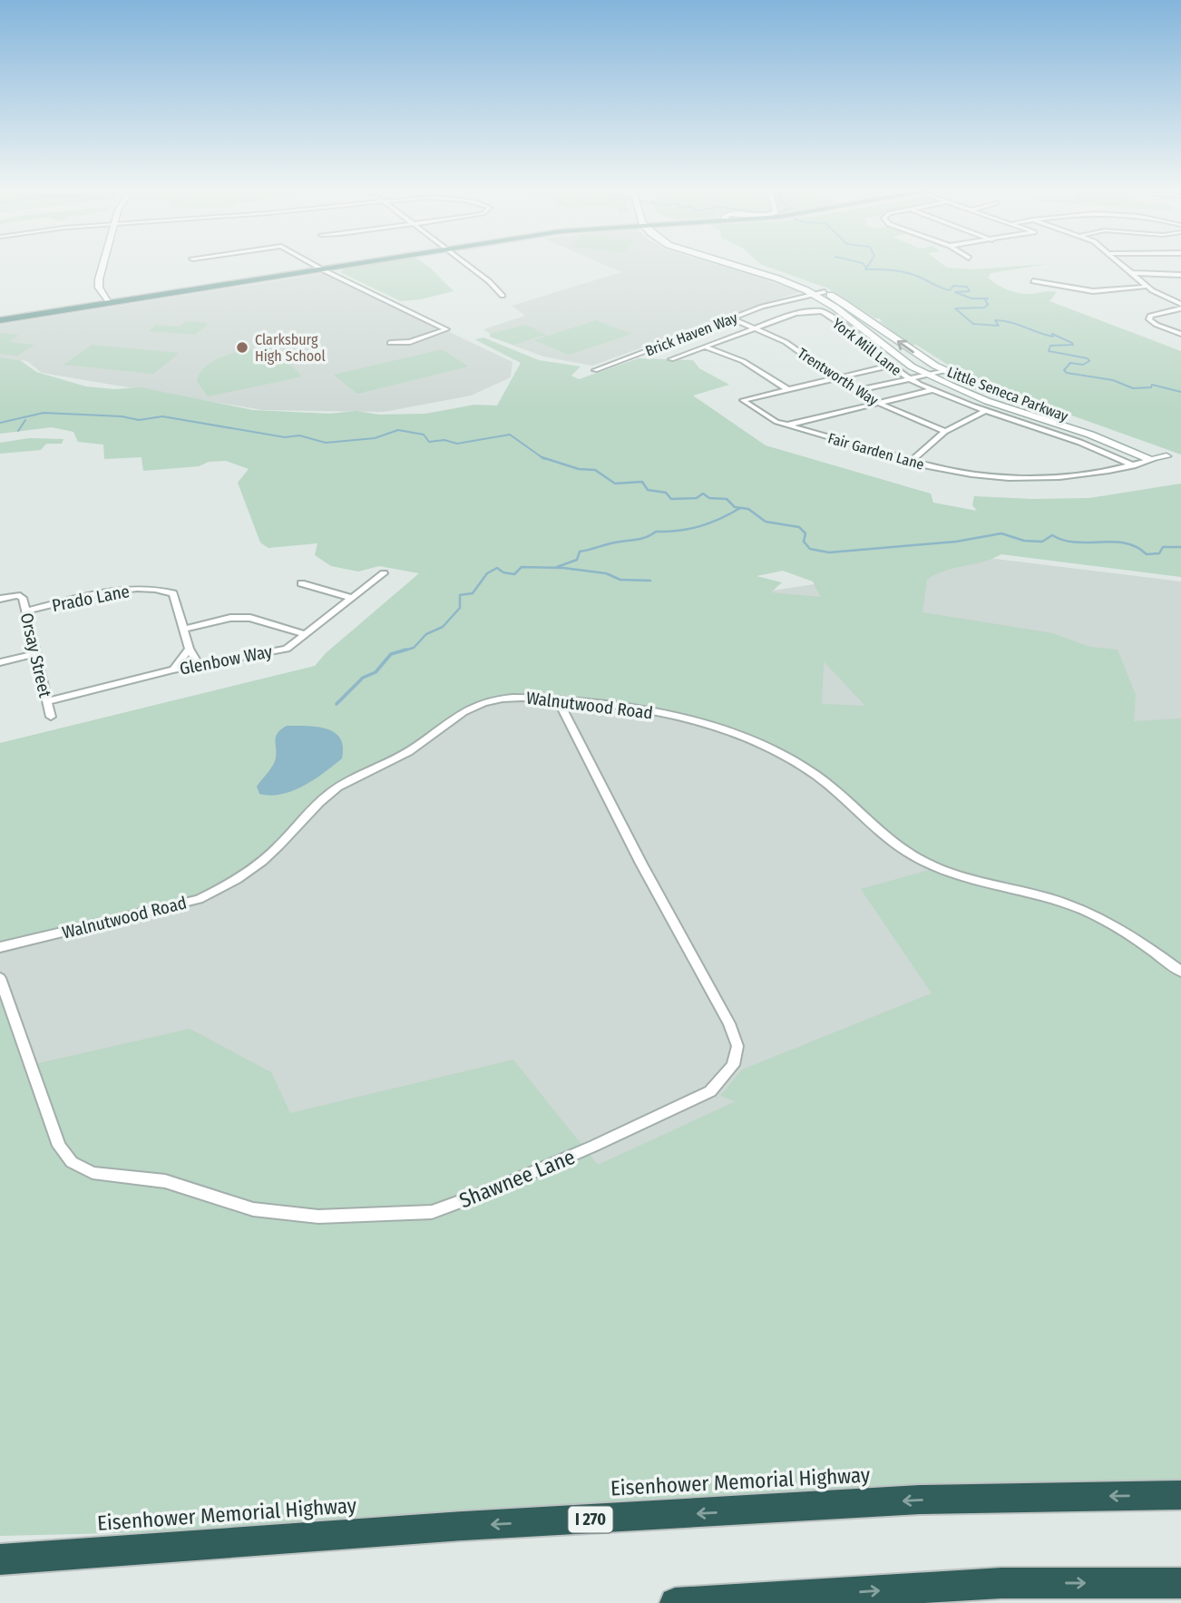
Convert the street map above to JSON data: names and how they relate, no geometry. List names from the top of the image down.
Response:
{
  "streets": {
    "highway": ["Eisenhower Memorial Highway", "I 270"],
    "street": [
      "Brick Haven Way",
      "York Mill Lane",
      "Trentworth Way",
      "Little Seneca Parkway",
      "Fair Garden Lane",
      "Prado Lane",
      "Orsay Street",
      "Glenbow Way",
      "Walnutwood Road",
      "Shawnee Lane"
    ]
  },
  "crossings": [
    ["Brick Haven Way", "Trentworth Way"],
    ["Brick Haven Way", "Little Seneca Parkway"],
    ["York Mill Lane", "Trentworth Way"],
    ["York Mill Lane", "Fair Garden Lane"],
    ["Trentworth Way", "Fair Garden Lane"],
    ["Little Seneca Parkway", "Fair Garden Lane"],
    ["Prado Lane", "Orsay Street"],
    ["Prado Lane", "Glenbow Way"],
    ["Orsay Street", "Glenbow Way"],
    ["Walnutwood Road", "Shawnee Lane"]
  ],
  "places": ["Clarksburg High School"]
}
